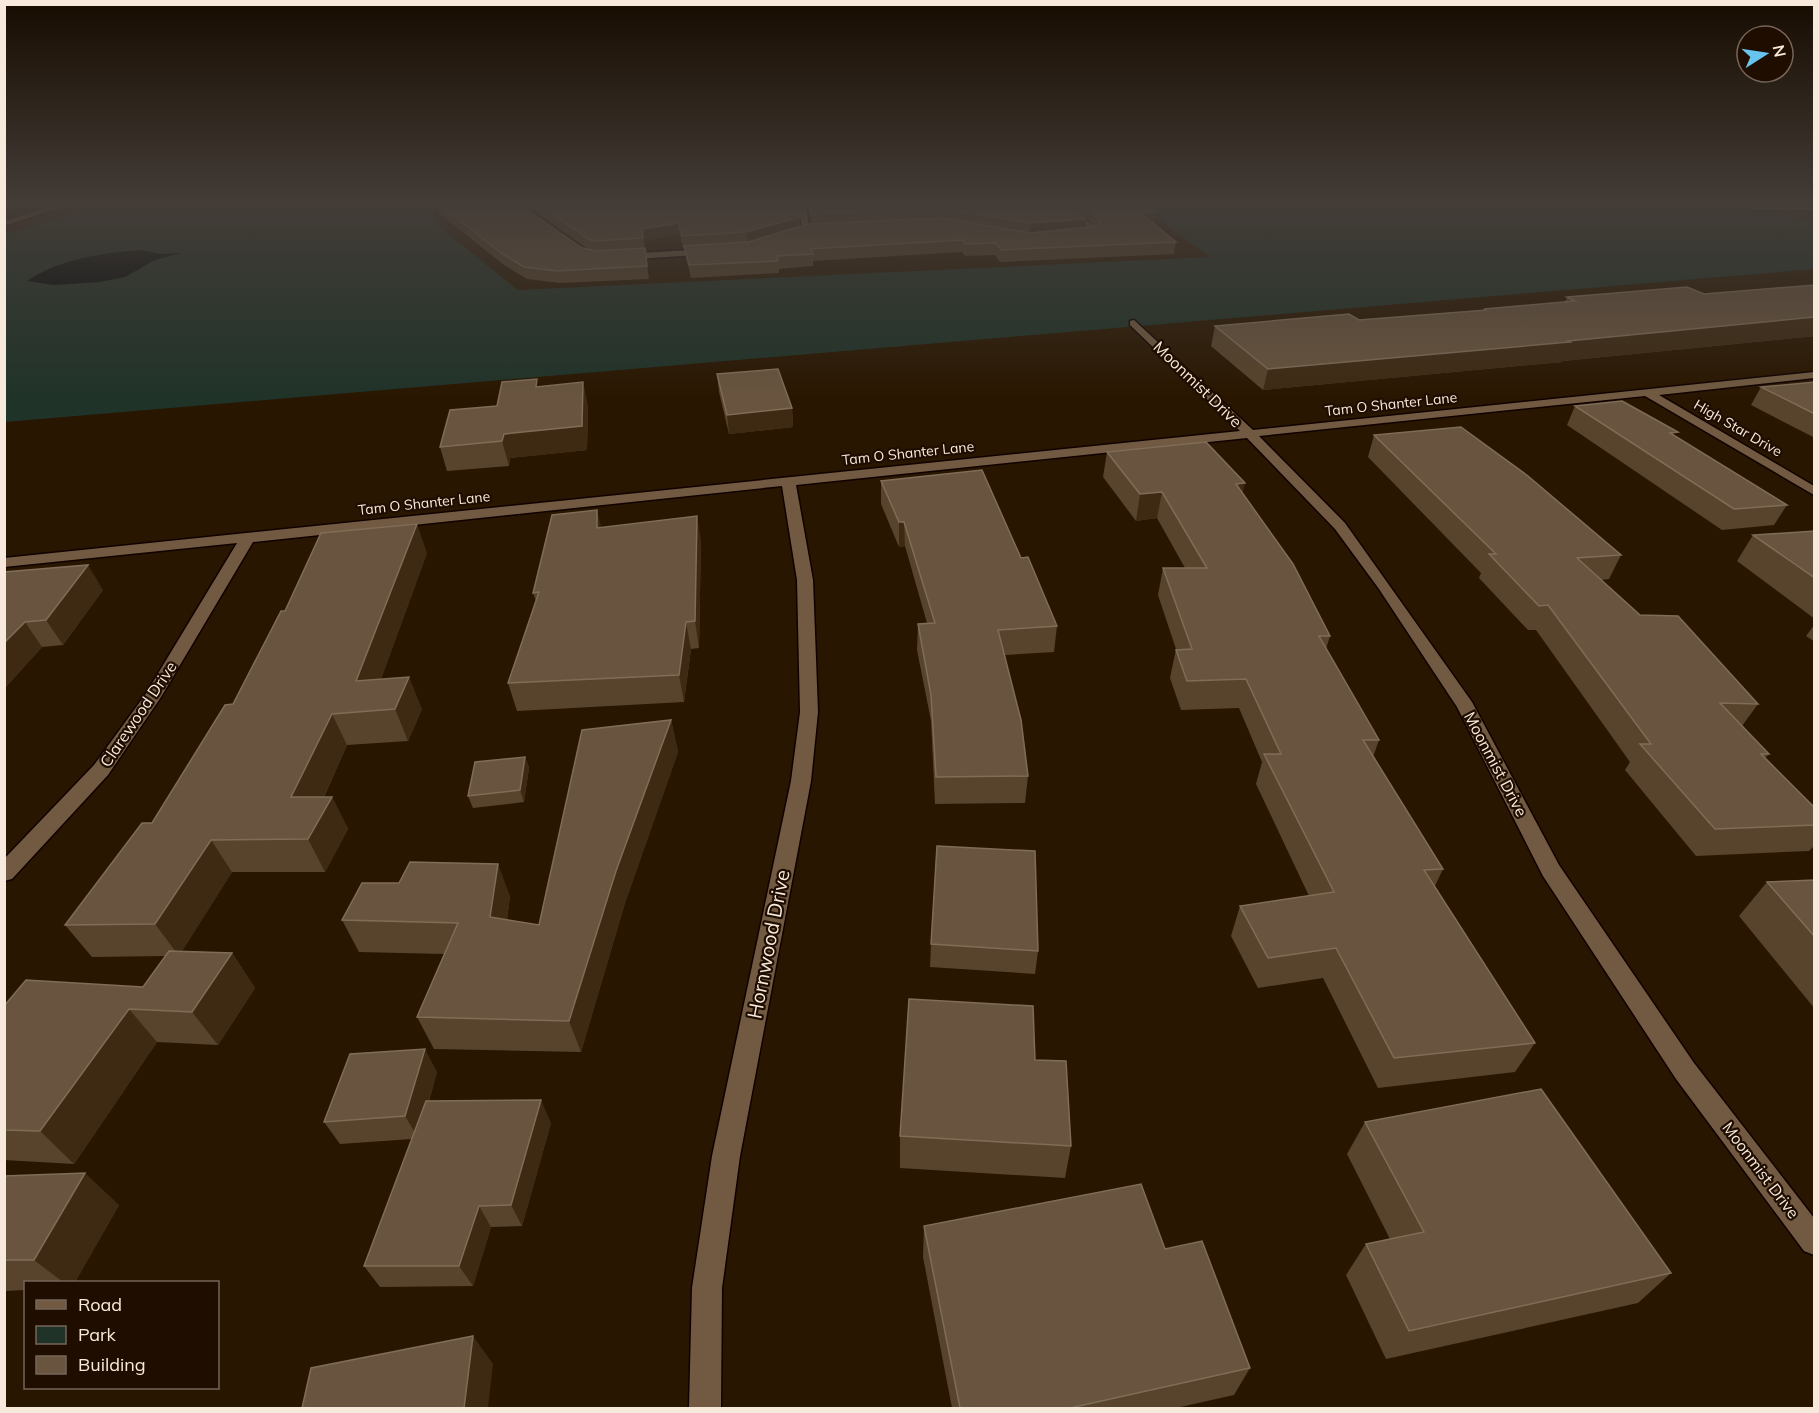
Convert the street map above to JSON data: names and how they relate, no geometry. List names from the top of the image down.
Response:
{
  "streets": {
    "street": [
      "Moonmist Drive",
      "Tam O Shanter Lane",
      "High Star Drive",
      "Clarewood Drive",
      "Hornwood Drive"
    ]
  },
  "crossings": [
    ["Moonmist Drive", "Tam O Shanter Lane"],
    ["Tam O Shanter Lane", "High Star Drive"],
    ["Tam O Shanter Lane", "Clarewood Drive"],
    ["Tam O Shanter Lane", "Hornwood Drive"]
  ],
  "legend": ["Road", "Park", "Building"],
  "north": "right"
}
